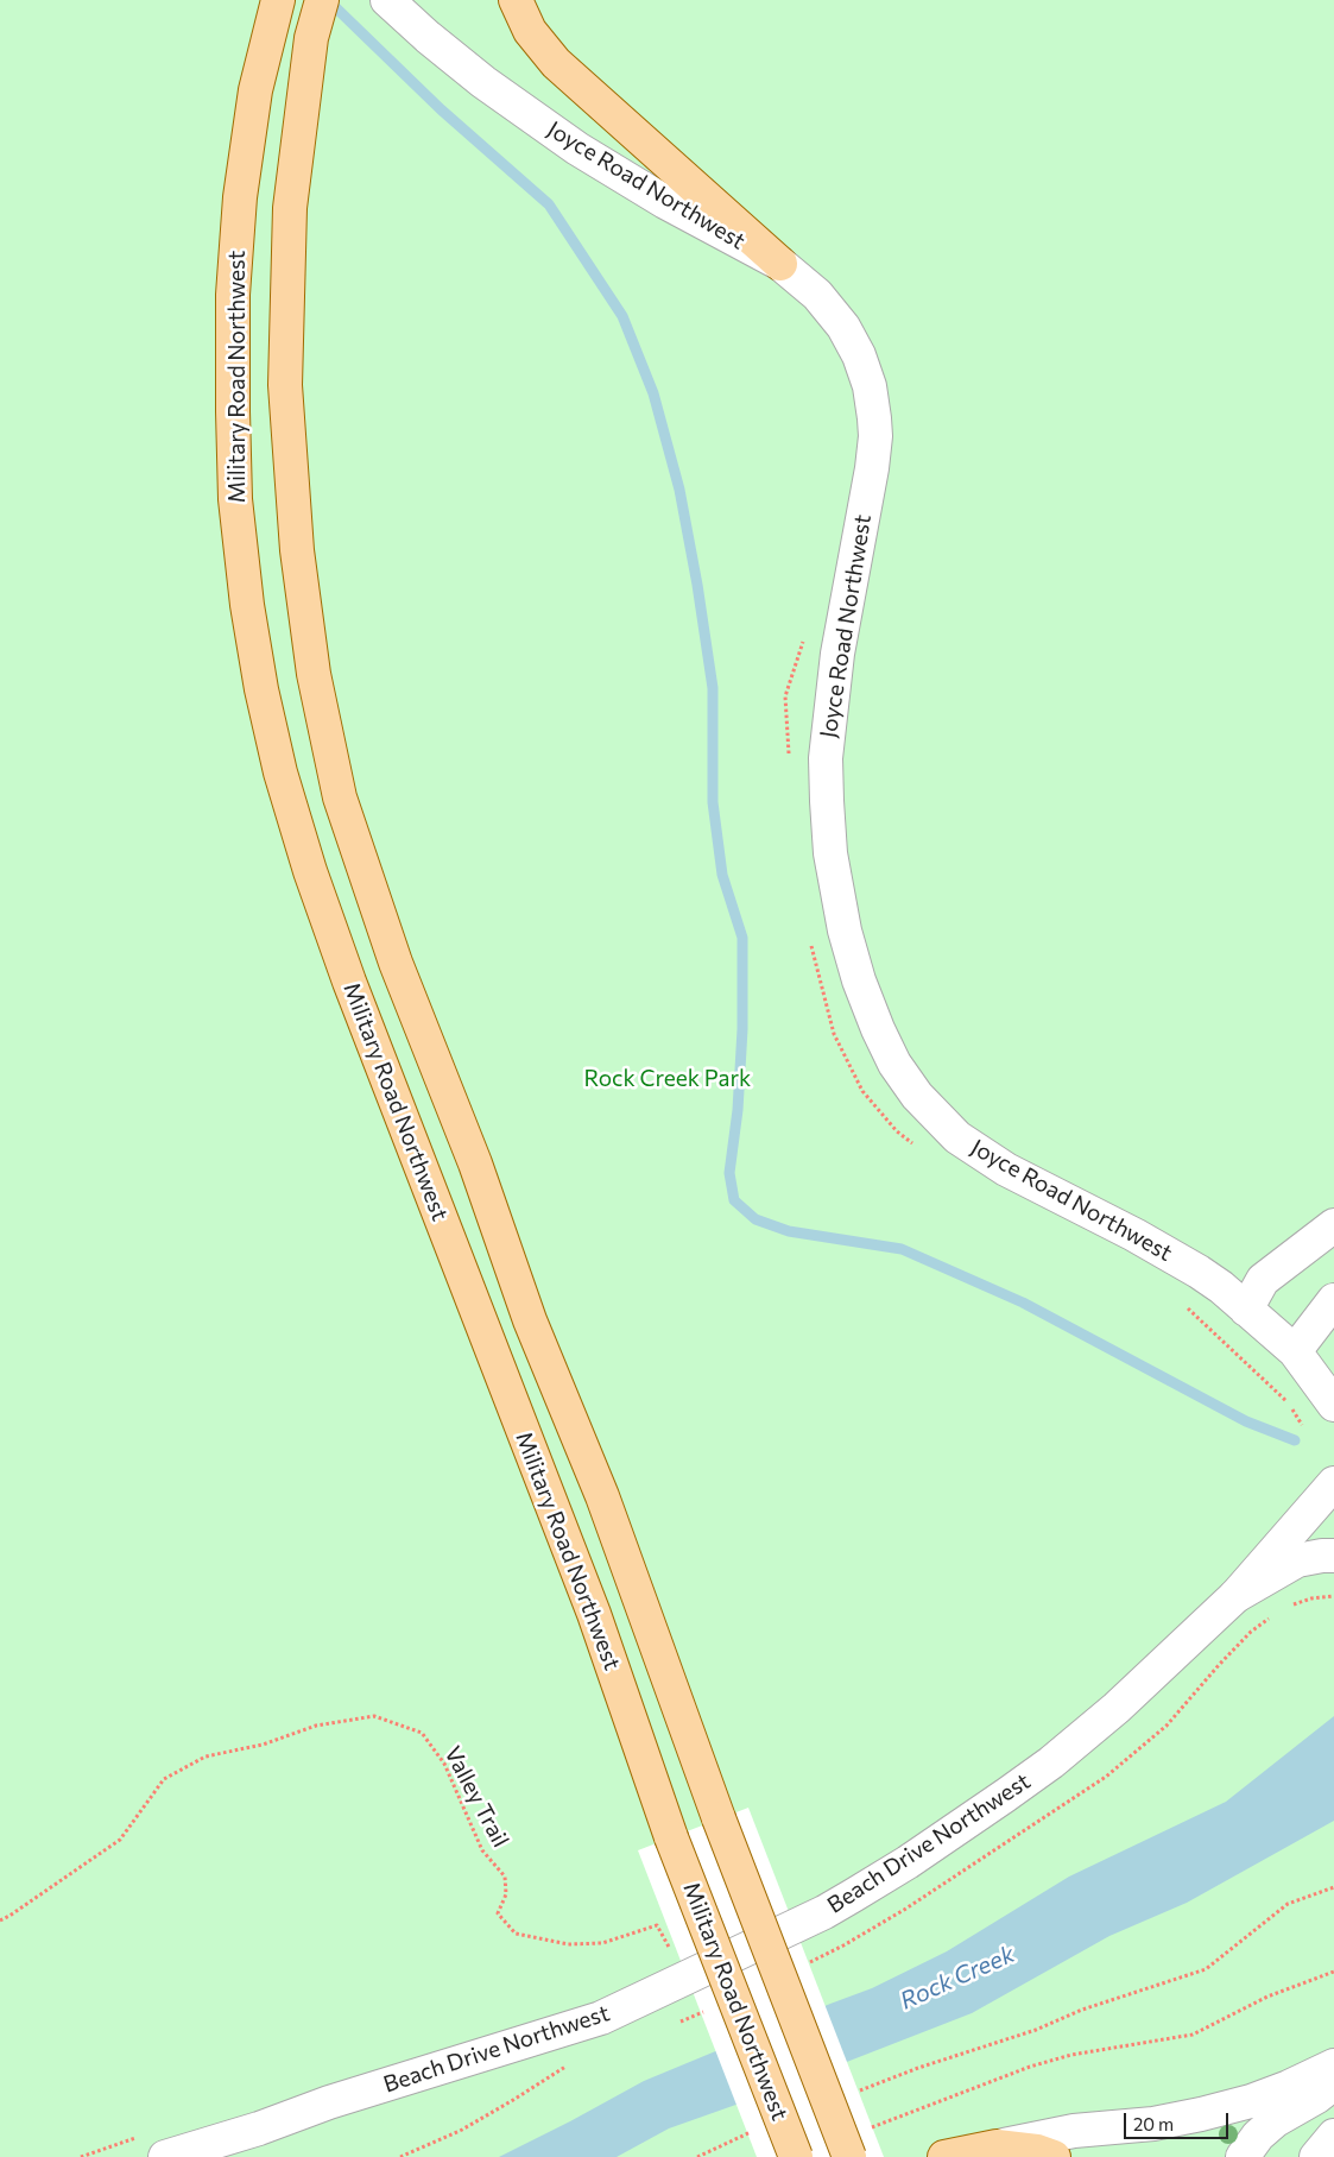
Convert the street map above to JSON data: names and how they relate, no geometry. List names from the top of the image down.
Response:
{
  "streets": {
    "main road": ["Military Road Northwest"],
    "street": ["Joyce Road Northwest", "Beach Drive Northwest"],
    "path": ["Valley Trail"]
  },
  "crossings": [
    ["Valley Trail", "Beach Drive Northwest"]
  ],
  "water": ["Rock Creek"],
  "parks": ["Rock Creek Park"],
  "scale_bar": "20 m"
}
